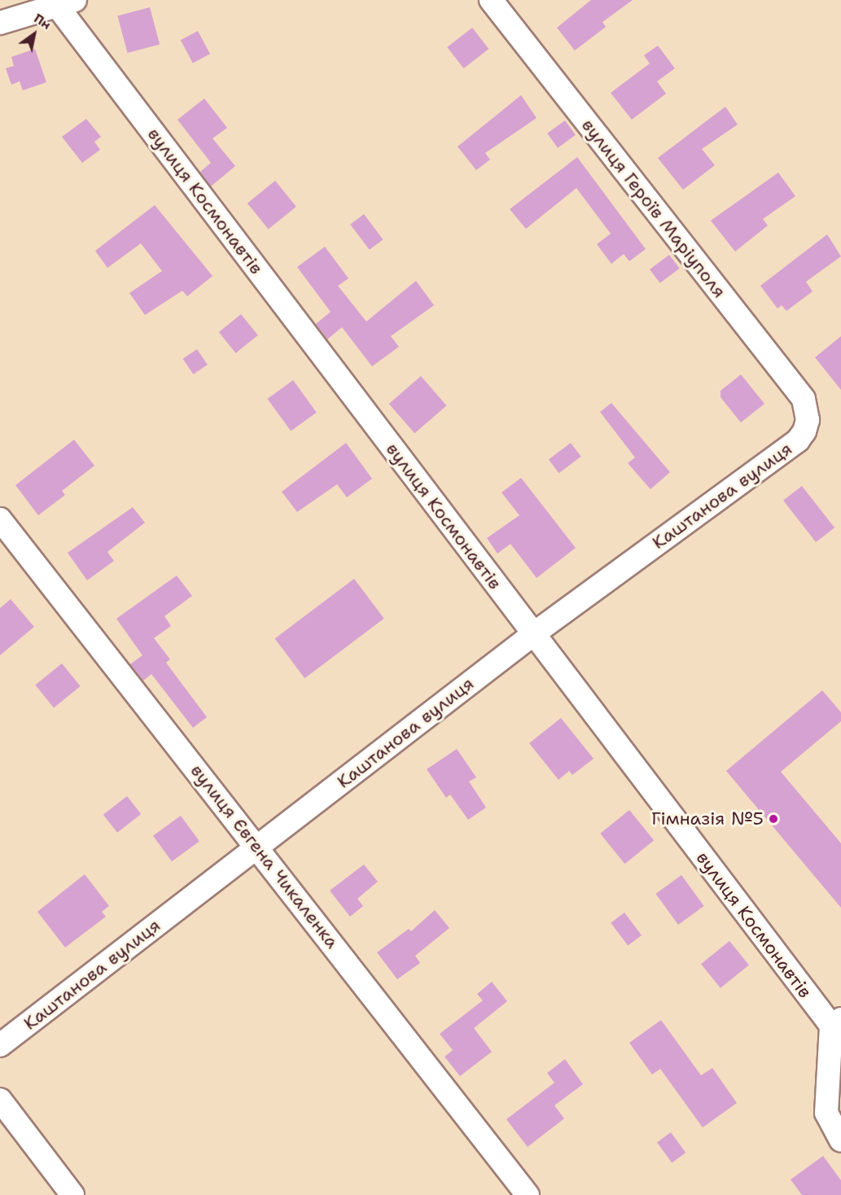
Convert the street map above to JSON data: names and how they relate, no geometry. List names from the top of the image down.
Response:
{
  "streets": {
    "street": [
      "вулиця Космонавтів",
      "вулиця Героїв Маріуполя",
      "Каштанова вулиця",
      "вулиця Євгена Чикаленка"
    ]
  },
  "crossings": [
    ["вулиця Космонавтів", "Каштанова вулиця"],
    ["вулиця Героїв Маріуполя", "Каштанова вулиця"],
    ["Каштанова вулиця", "вулиця Євгена Чикаленка"]
  ],
  "places": ["Гімназія №5"],
  "north": "top right"
}
